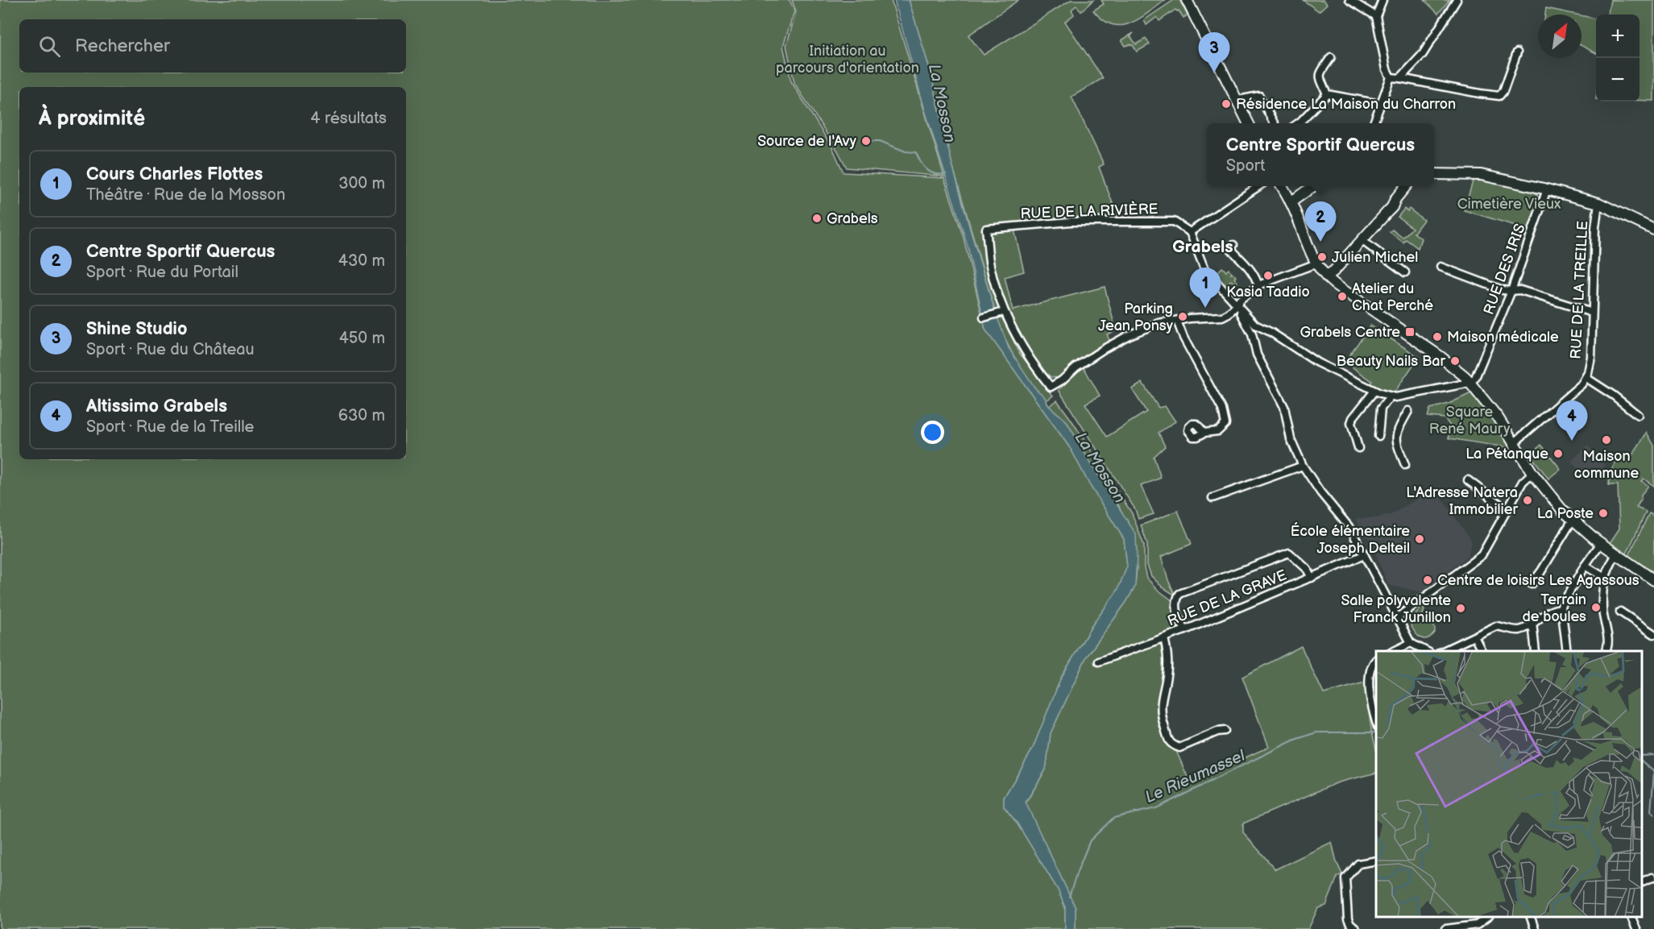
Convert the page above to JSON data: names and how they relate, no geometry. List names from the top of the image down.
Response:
{
  "streets": {
    "street": [
      "RUE DE LA RIVIÈRE",
      "RUE DES IRIS",
      "RUE DE LA TREILLE",
      "RUE DE LA GRAVE"
    ]
  },
  "districts": ["Grabels"],
  "water": ["La Mosson", "Le Rieumassel"],
  "parks": ["Initiation au parcours d'orientation", "Cimetière Vieux", "Square René Maury"],
  "places": {
    "other": [
      "Résidence La Maison du Charron",
      "Source de l'Avy",
      "Grabels",
      "Julien Michel",
      "Kasia Taddio",
      "Atelier du Chat Perché",
      "Parking Jean Ponsy",
      "Maison médicale",
      "Beauty Nails Bar",
      "Maison commune",
      "La Pétanque",
      "L'Adresse Natera Immobilier",
      "La Poste",
      "École élémentaire Joseph Delteil",
      "Centre de loisirs Les Agassous",
      "Terrain de boules",
      "Salle polyvalente Franck Junillon"
    ],
    "transit": ["Grabels Centre"]
  },
  "north": "top right",
  "page": {
    "map_buttons": ["+", "−"],
    "search": "Rechercher",
    "pins": [
      "3",
      "2",
      "1",
      "4"
    ],
    "heading": ["À proximité", "4 résultats"],
    "popup": ["Centre Sportif Quercus", "Sport"],
    "list": [
      {
        "mark": "1",
        "name": "Cours Charles Flottes",
        "note": "Théâtre · Rue de la Mosson",
        "value": "300 m"
      },
      {
        "mark": "2",
        "name": "Centre Sportif Quercus",
        "note": "Sport · Rue du Portail",
        "value": "430 m"
      },
      {
        "mark": "3",
        "name": "Shine Studio",
        "note": "Sport · Rue du Château",
        "value": "450 m"
      },
      {
        "mark": "4",
        "name": "Altissimo Grabels",
        "note": "Sport · Rue de la Treille",
        "value": "630 m"
      }
    ]
  }
}
